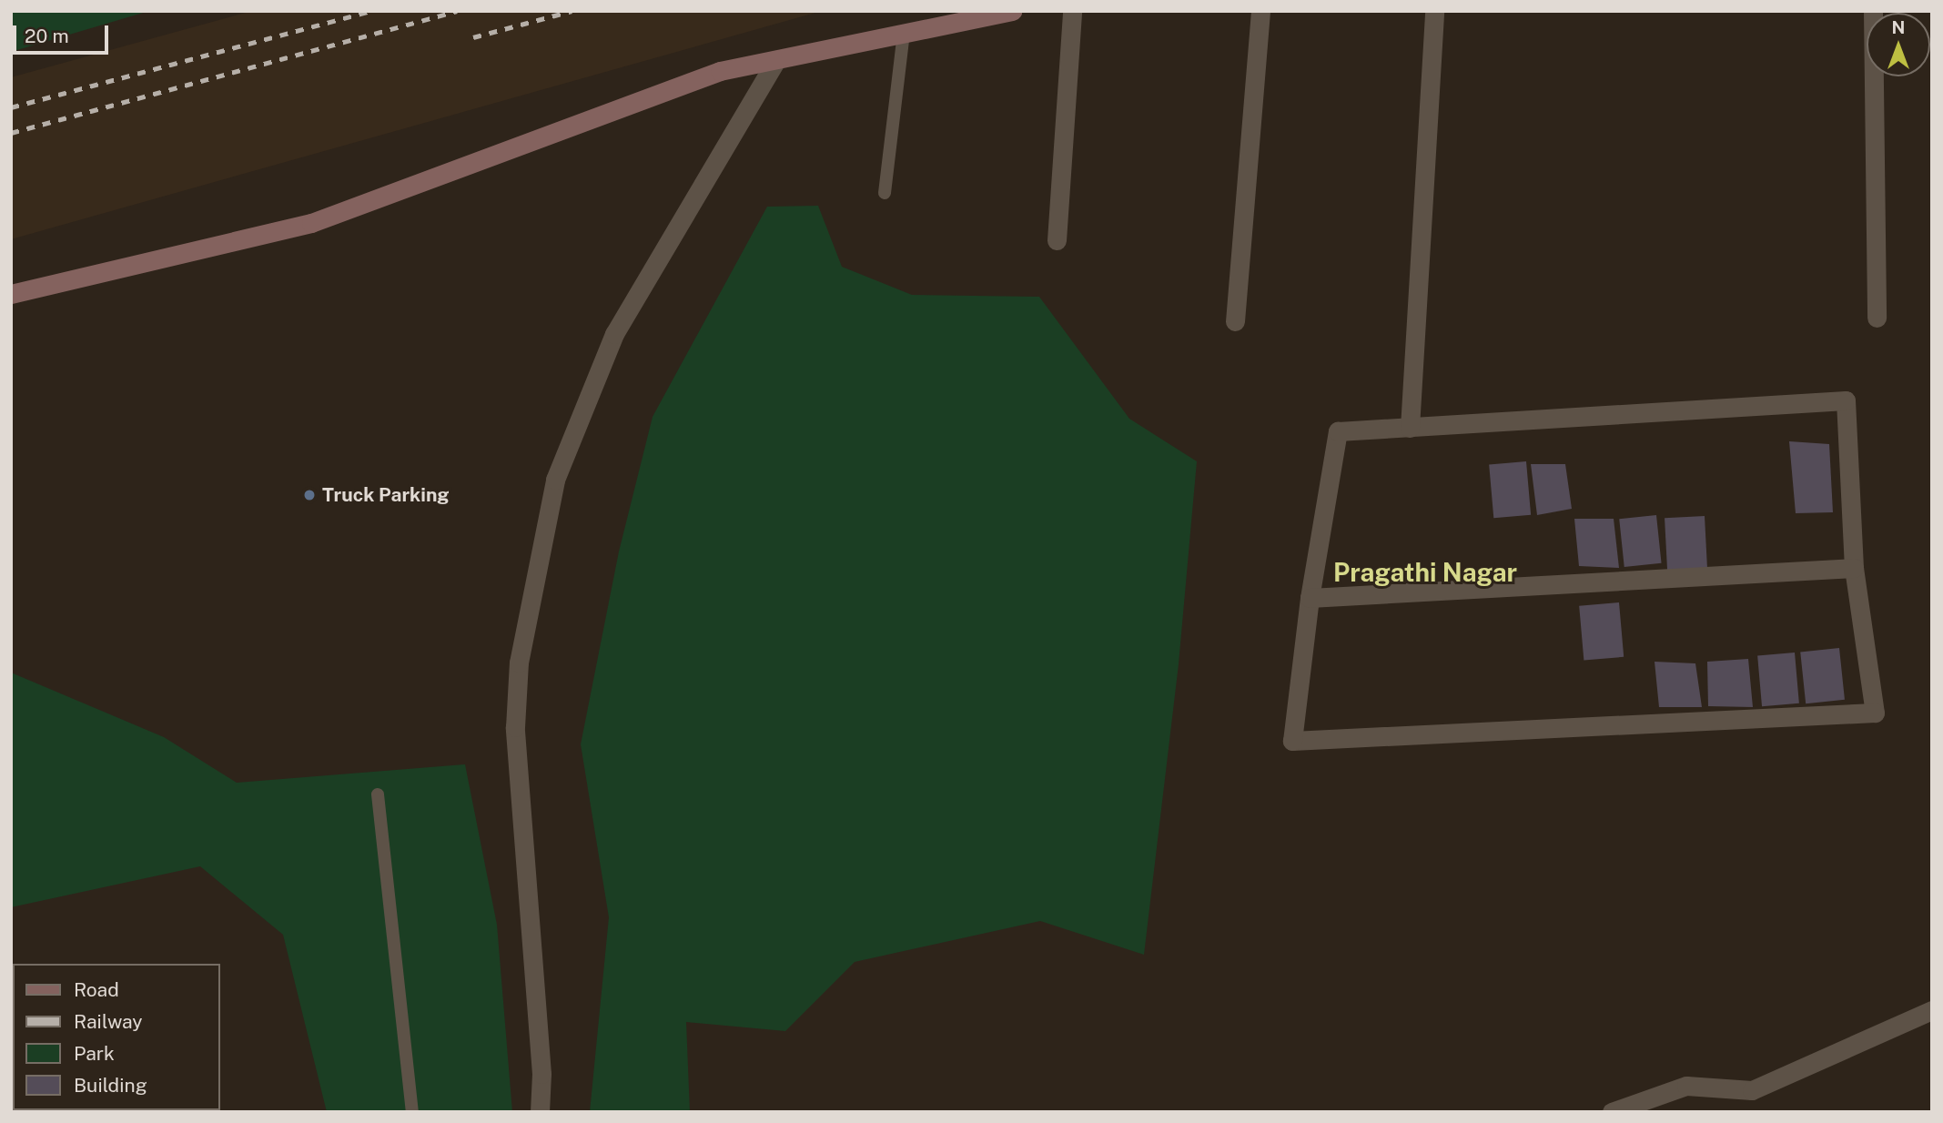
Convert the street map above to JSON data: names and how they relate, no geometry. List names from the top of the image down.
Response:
{
  "districts": ["Pragathi Nagar"],
  "places": ["Truck Parking"],
  "legend": [
    "Road",
    "Railway",
    "Park",
    "Building"
  ],
  "scale_bar": "20 m",
  "north": "top"
}
